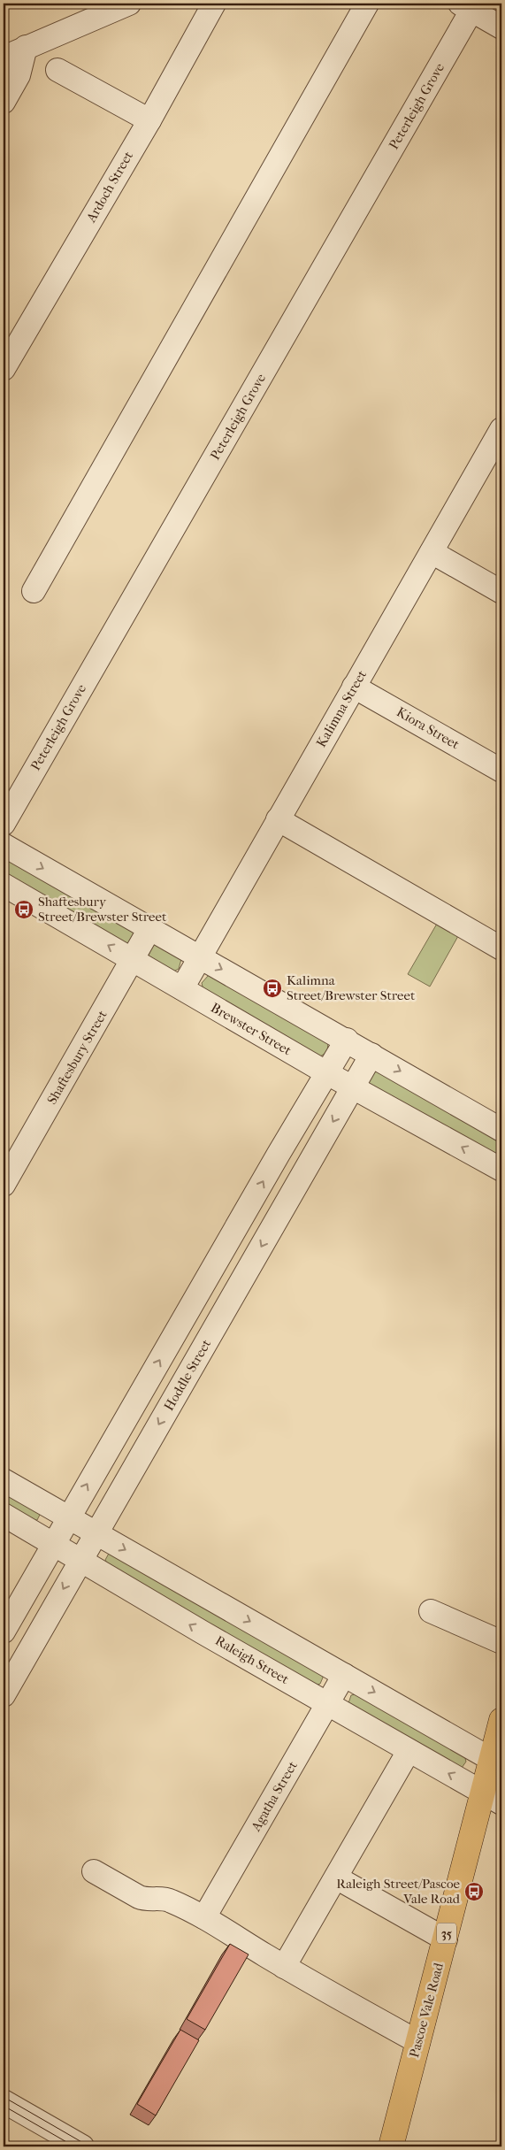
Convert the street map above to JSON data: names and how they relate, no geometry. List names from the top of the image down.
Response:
{
  "streets": {
    "main road": ["35", "Pascoe Vale Road"],
    "street": [
      "Peterleigh Grove",
      "Ardoch Street",
      "Kalimna Street",
      "Kiora Street",
      "Brewster Street",
      "Shaftesbury Street",
      "Hoddle Street",
      "Raleigh Street",
      "Agatha Street"
    ]
  },
  "crossings": [
    ["Kalimna Street", "Kiora Street"],
    ["Kalimna Street", "Brewster Street"],
    ["Brewster Street", "Shaftesbury Street"],
    ["Brewster Street", "Hoddle Street"],
    ["Hoddle Street", "Raleigh Street"],
    ["Raleigh Street", "Agatha Street"],
    ["Raleigh Street", "Pascoe Vale Road"]
  ],
  "places": {
    "bus stop": ["Shaftesbury Street/Brewster Street", "Kalimna Street/Brewster Street", "Raleigh Street/Pascoe Vale Road"]
  }
}
